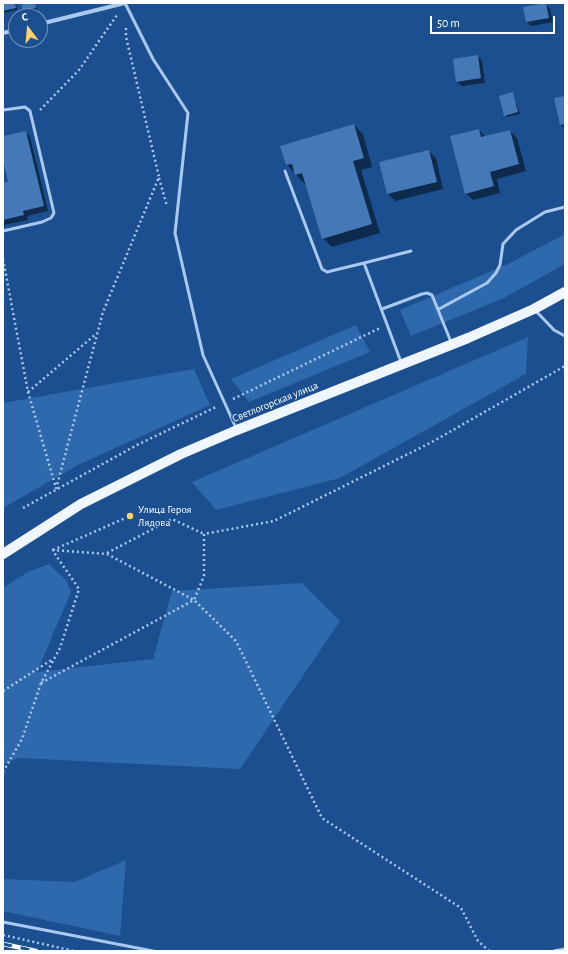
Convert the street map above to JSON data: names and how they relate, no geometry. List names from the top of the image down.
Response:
{
  "streets": {
    "main road": ["Светлогорская улица"]
  },
  "places": ["Улица Героя Лядова"],
  "scale_bar": "50 m",
  "north": "top"
}
